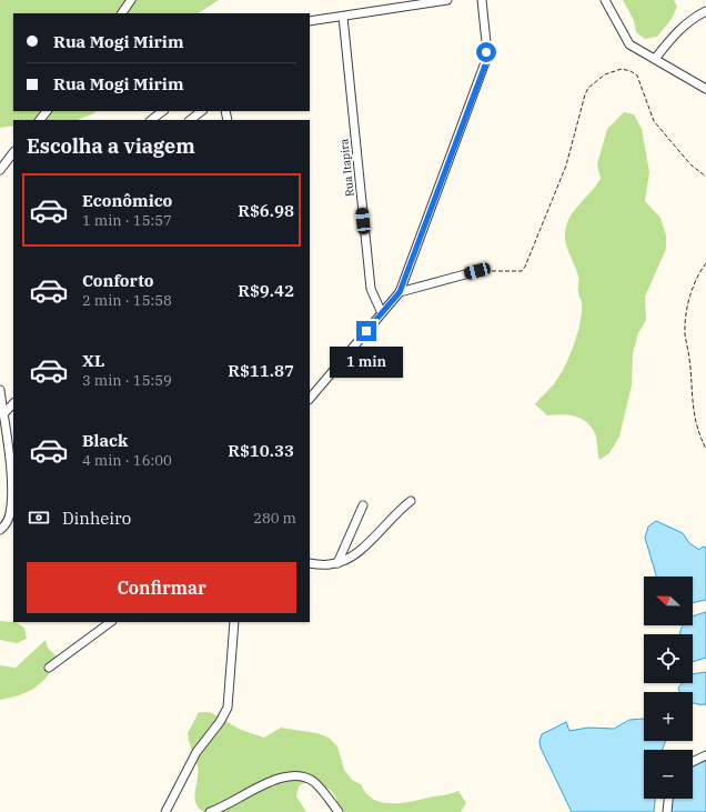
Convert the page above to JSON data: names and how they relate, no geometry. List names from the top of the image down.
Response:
{
  "streets": {
    "street": ["Rua Itapira"]
  },
  "north": "left",
  "page": {
    "banner": ["Rua Mogi Mirim", "Rua Mogi Mirim"],
    "heading": "Escolha a viagem",
    "list": [
      {
        "name": "Econômico",
        "note": "1 min · 15:57",
        "value": "R$6.98"
      },
      {
        "name": "Conforto",
        "note": "2 min · 15:58",
        "value": "R$9.42"
      },
      {
        "name": "XL",
        "note": "3 min · 15:59",
        "value": "R$11.87"
      },
      {
        "name": "Black",
        "note": "4 min · 16:00",
        "value": "R$10.33"
      }
    ],
    "bubble": "1 min",
    "pay": ["Dinheiro", "280 m"],
    "buttons": "Confirmar",
    "map_buttons": ["+", "−"]
  }
}
